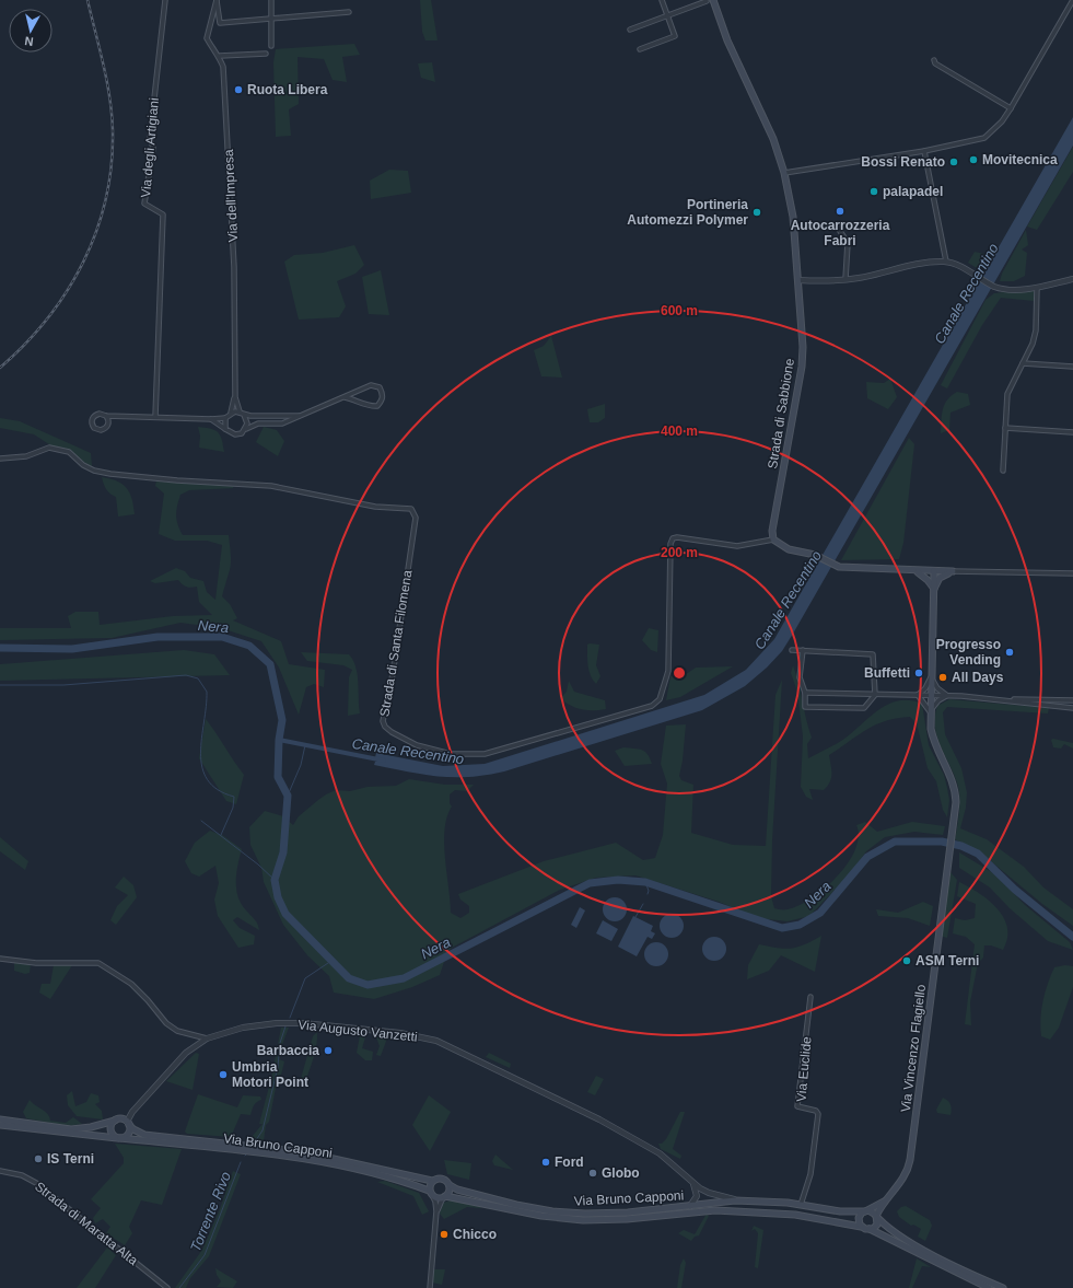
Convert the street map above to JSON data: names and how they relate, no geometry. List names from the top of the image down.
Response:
{
  "streets": {
    "main road": ["Strada di Sabbione", "Via Vincenzo Flagiello", "Via Bruno Capponi"],
    "street": [
      "Via degli Artigiani",
      "Via dell'Impresa",
      "Strada di Santa Filomena",
      "Via Augusto Vanzetti",
      "Via Euclide",
      "Strada di Maratta Alta"
    ]
  },
  "crossings": [
    ["Strada di Sabbione", "Strada di Santa Filomena"],
    ["Via Augusto Vanzetti", "Via Bruno Capponi"],
    ["Via Vincenzo Flagiello", "Via Bruno Capponi"],
    ["Via Euclide", "Via Bruno Capponi"]
  ],
  "water": ["Canale Recentino", "Nera", "Torrente Rivo"],
  "places": [
    "Ruota Libera",
    "Movitecnica",
    "Bossi Renato",
    "palapadel",
    "Autocarrozzeria Fabri",
    "Portineria Automezzi Polymer",
    "Progresso Vending",
    "Buffetti",
    "All Days",
    "ASM Terni",
    "Barbaccia",
    "Umbria Motori Point",
    "IS Terni",
    "Ford",
    "Globo",
    "Chicco"
  ],
  "north": "bottom",
  "rings": ["600 m", "400 m", "200 m"]
}
